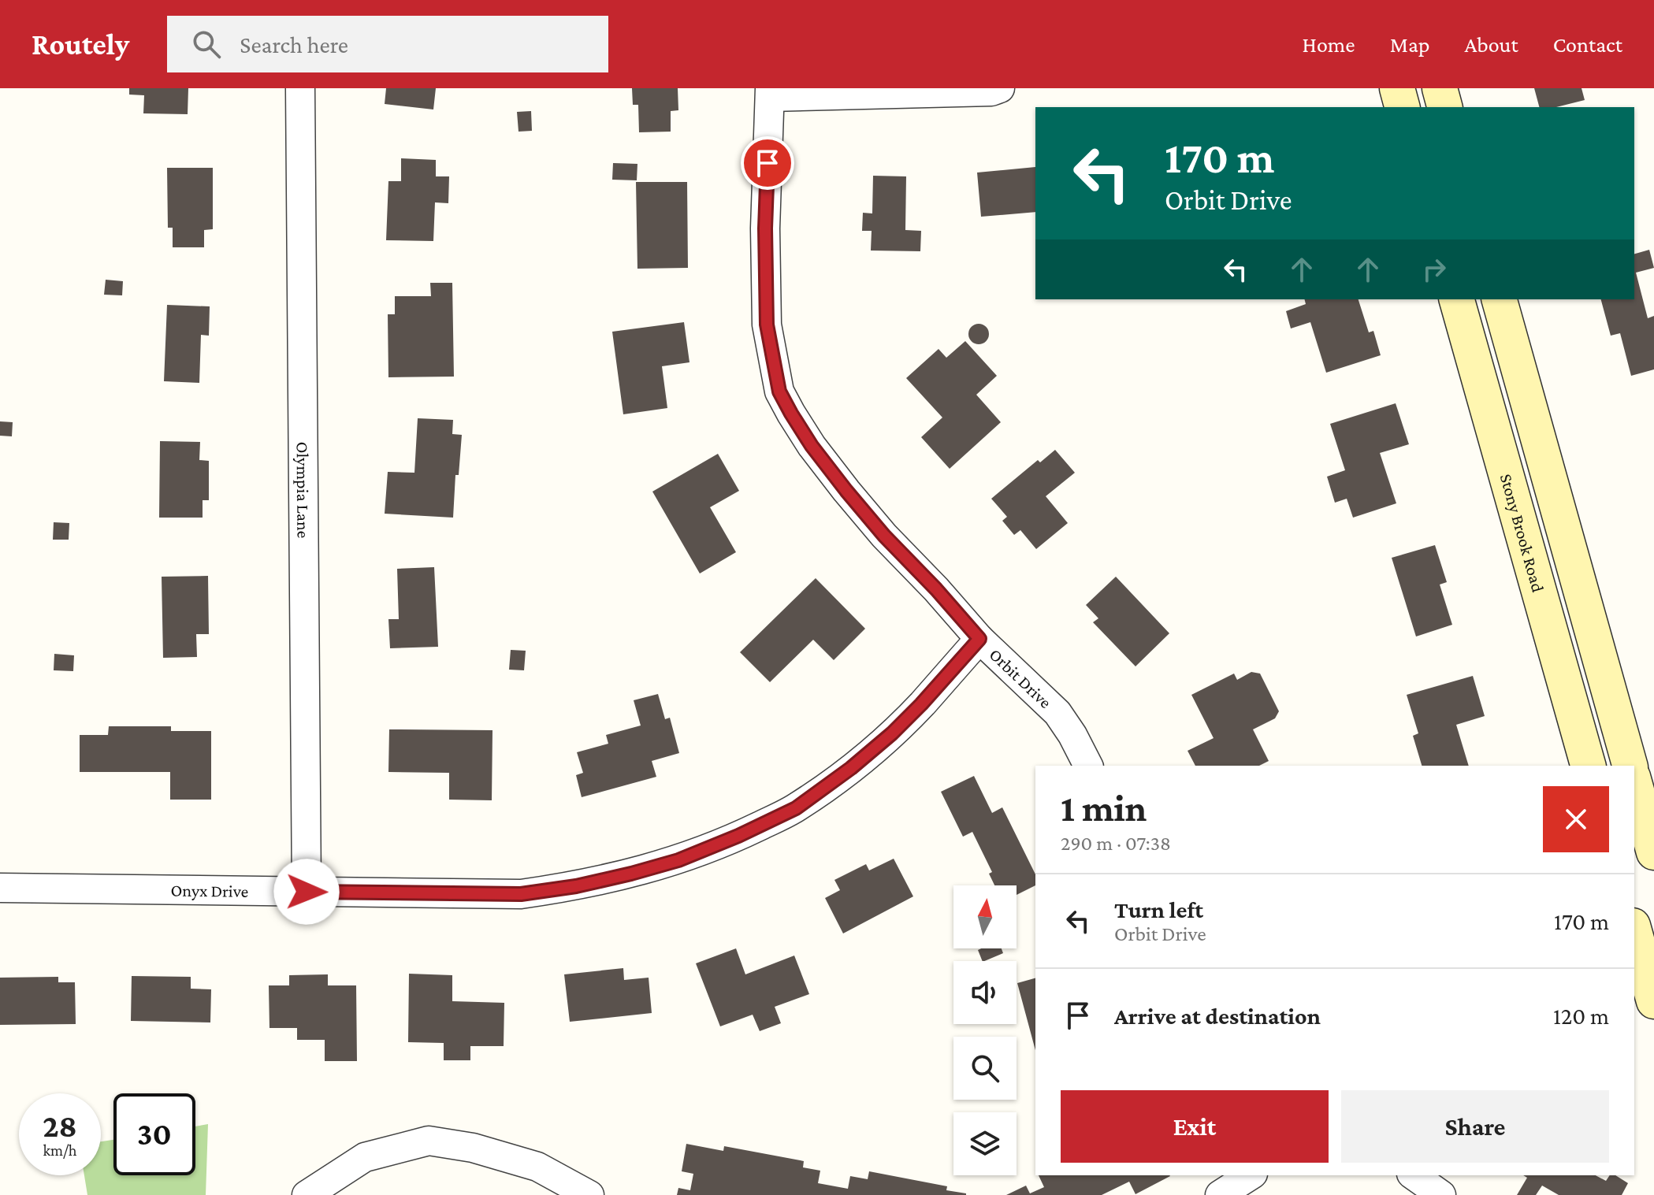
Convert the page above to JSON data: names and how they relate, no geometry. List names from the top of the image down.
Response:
{
  "streets": {
    "main road": ["Stony Brook Road"],
    "street": ["Olympia Lane", "Orbit Drive", "Onyx Drive"]
  },
  "crossings": [
    ["Olympia Lane", "Onyx Drive"],
    ["Orbit Drive", "Onyx Drive"]
  ],
  "north": "top",
  "page": {
    "header": "Routely",
    "search": "Search here",
    "nav": [
      "Home",
      "Map",
      "About",
      "Contact"
    ],
    "turn": ["170 m", "Orbit Drive"],
    "heading": ["1 min", "290 m · 07:38"],
    "list": [
      {
        "name": "Turn left",
        "note": "Orbit Drive",
        "value": "170 m"
      },
      {
        "name": "Arrive at destination",
        "value": "120 m"
      }
    ],
    "buttons": ["Exit", "Share"],
    "speed": "28 km/h",
    "limit": "30"
  }
}
